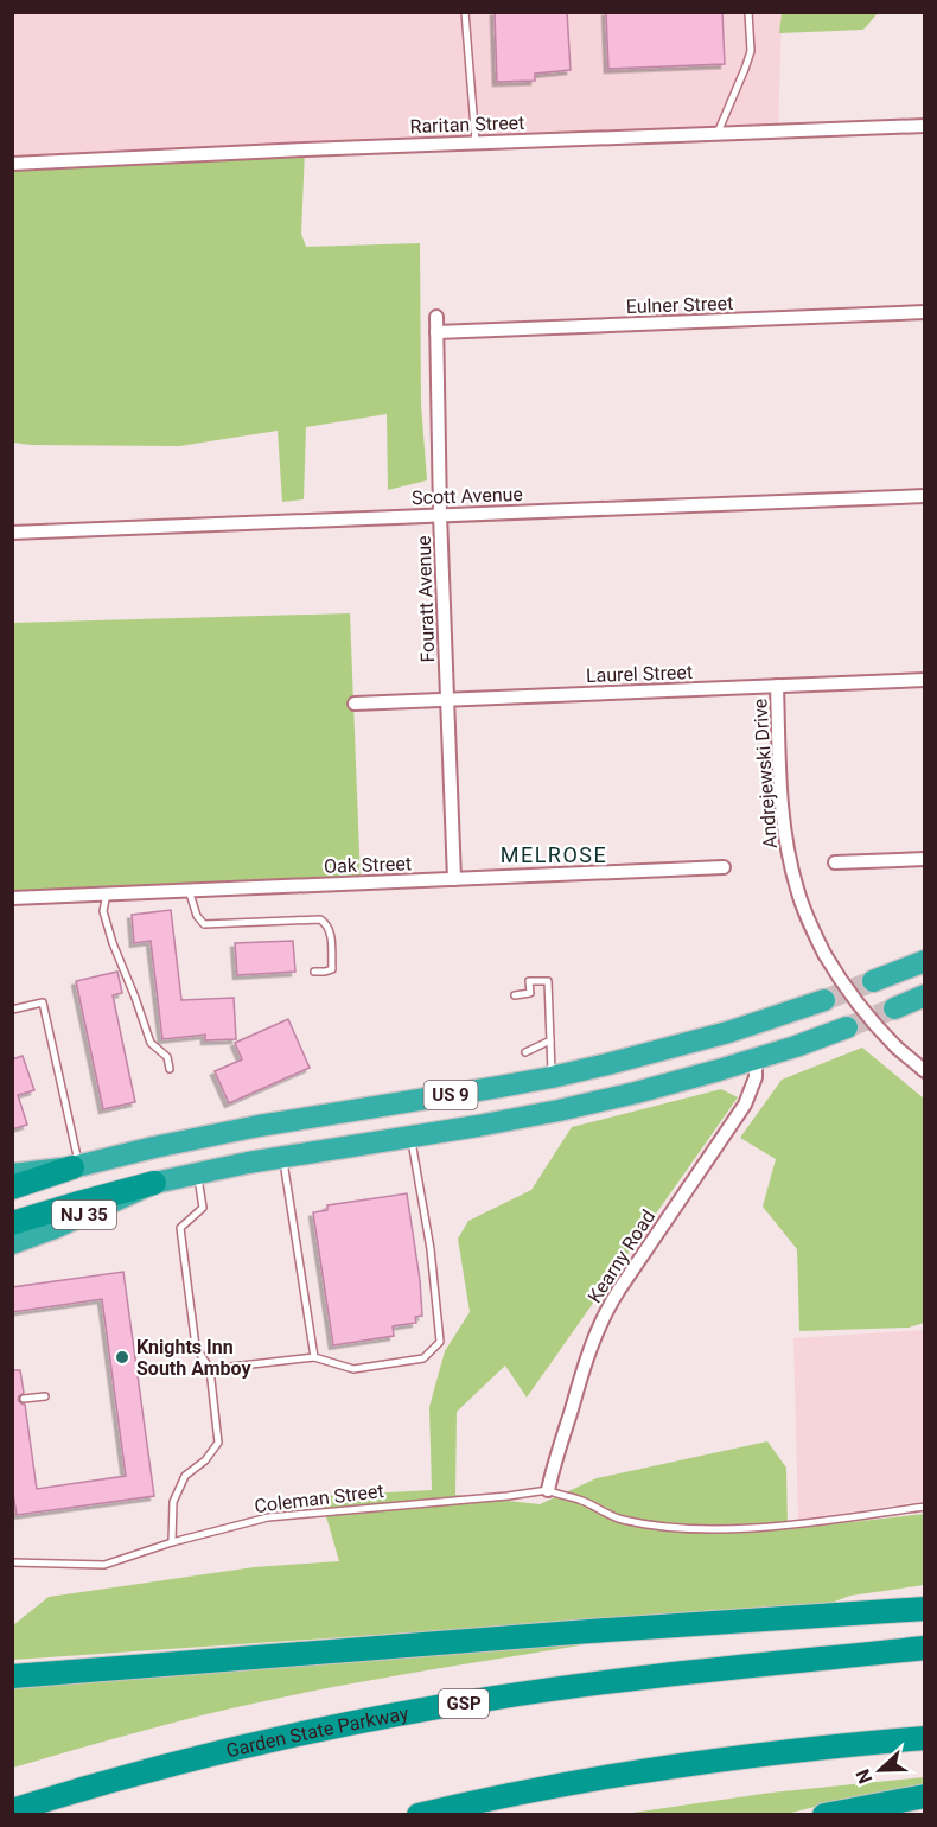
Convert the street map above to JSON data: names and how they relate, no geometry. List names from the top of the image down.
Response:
{
  "streets": {
    "highway": [
      "US 9",
      "NJ 35",
      "GSP",
      "Garden State Parkway"
    ],
    "street": [
      "Raritan Street",
      "Eulner Street",
      "Scott Avenue",
      "Fouratt Avenue",
      "Laurel Street",
      "Andrejewski Drive",
      "Oak Street",
      "Kearny Road"
    ],
    "lane": ["Coleman Street"]
  },
  "crossings": [
    ["Eulner Street", "Fouratt Avenue"],
    ["Scott Avenue", "Fouratt Avenue"],
    ["Fouratt Avenue", "Laurel Street"],
    ["Fouratt Avenue", "Oak Street"],
    ["Laurel Street", "Andrejewski Drive"],
    ["US 9", "NJ 35"],
    ["US 9", "Kearny Road"],
    ["Kearny Road", "Coleman Street"]
  ],
  "districts": ["MELROSE"],
  "places": ["Knights Inn South Amboy"],
  "north": "left"
}
